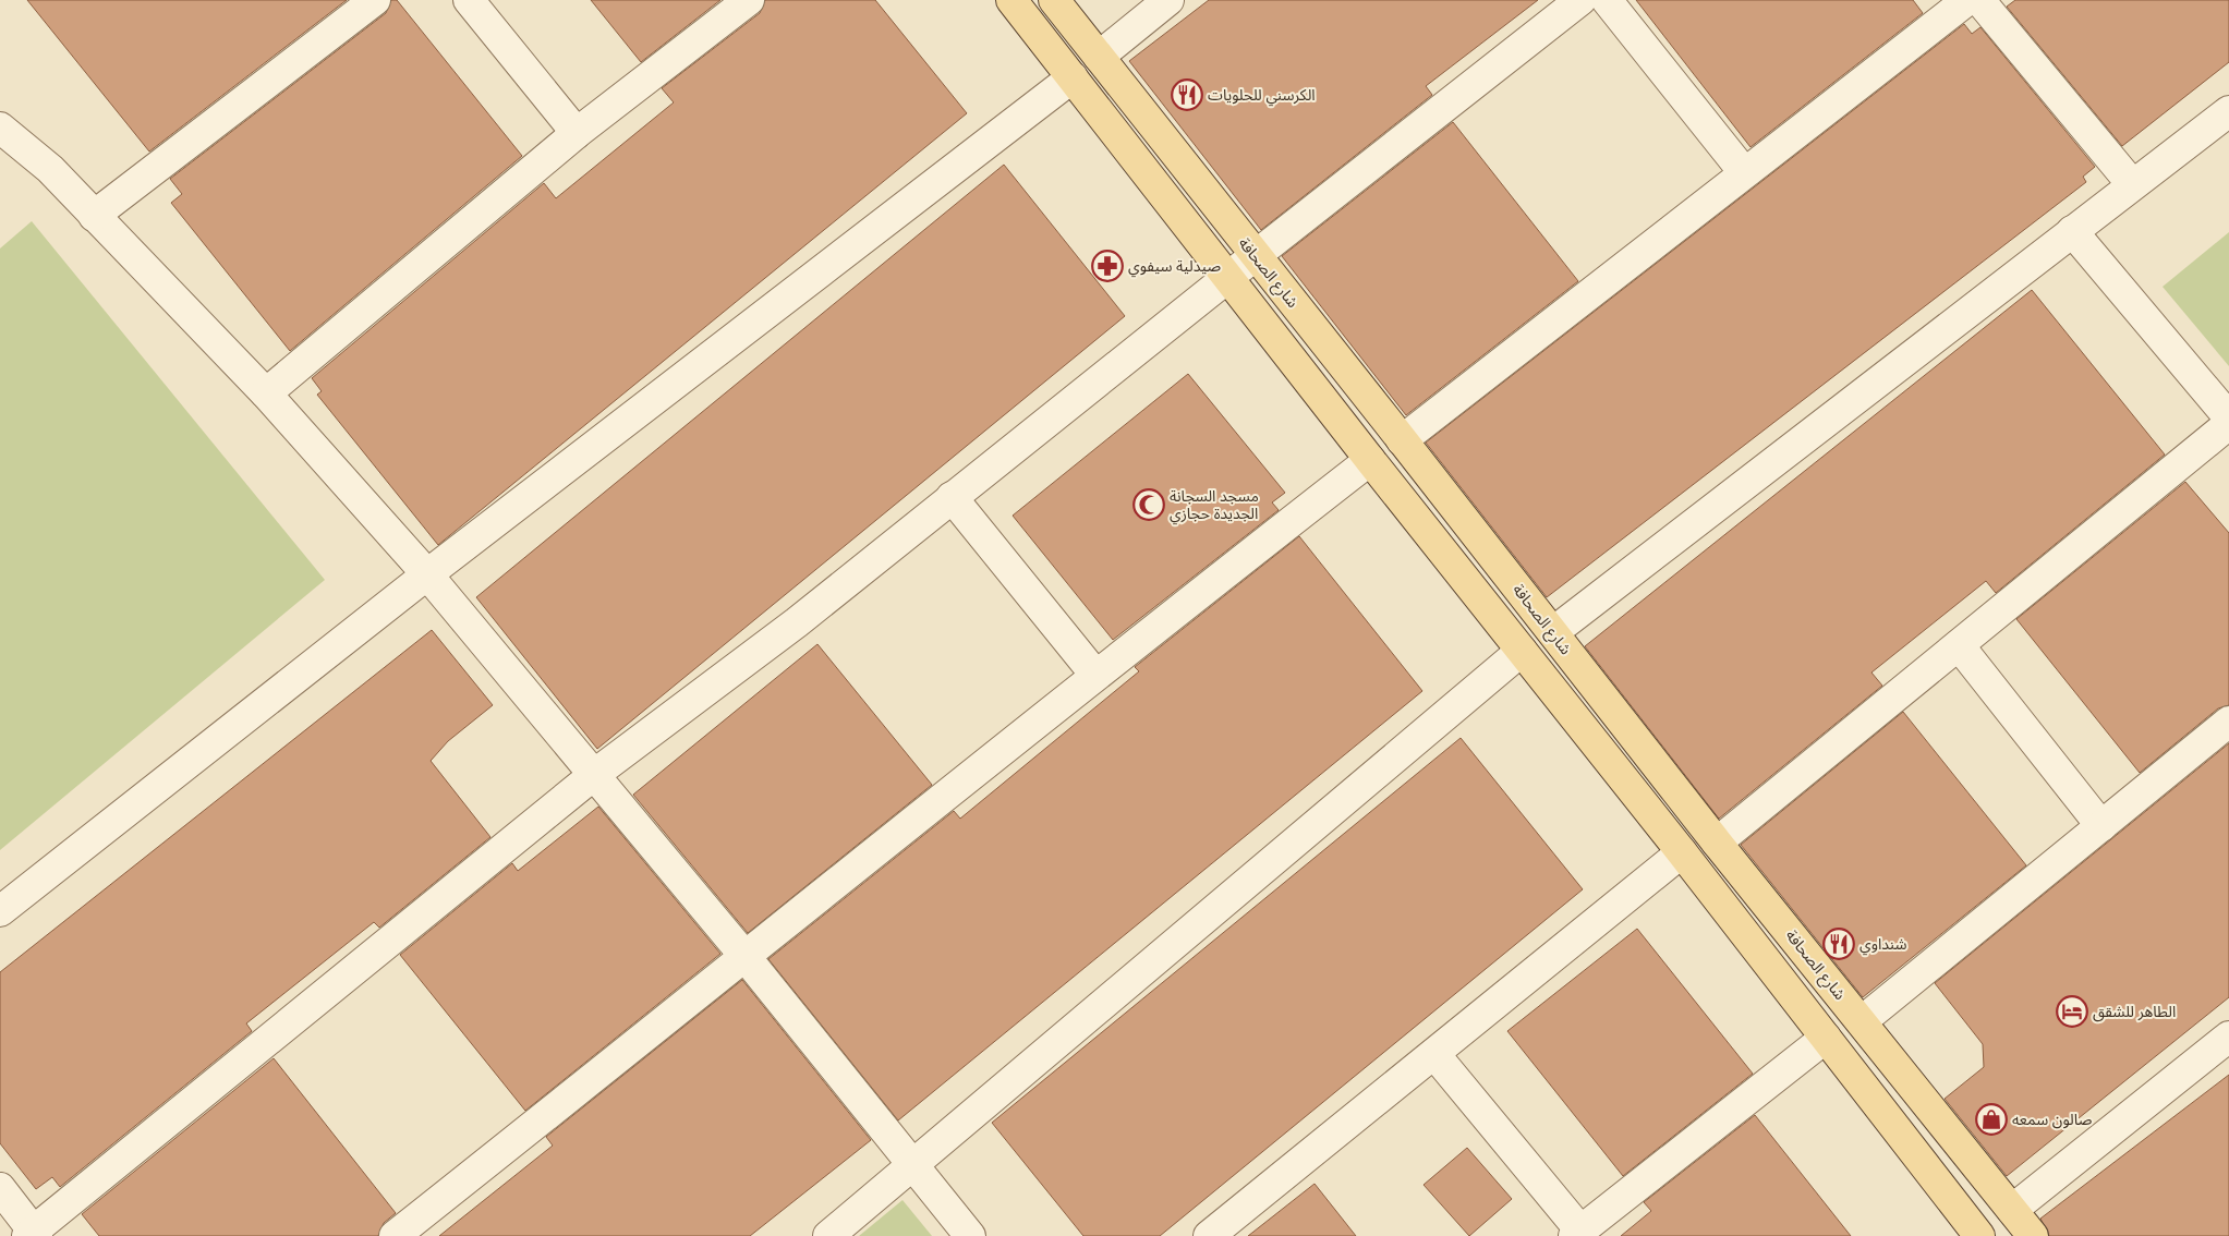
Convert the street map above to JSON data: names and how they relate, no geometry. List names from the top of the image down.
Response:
{
  "streets": {
    "main road": ["شارع الصحافة"]
  },
  "places": {
    "restaurant": ["الكرسني للحلويات", "شنداوي"],
    "pharmacy": ["صيدلية سيفوي"],
    "mosque": ["مسجد السجانة الجديدة حجازي"],
    "hotel": ["الطاهر للشقق"],
    "shop": ["صالون سمعه"]
  }
}
